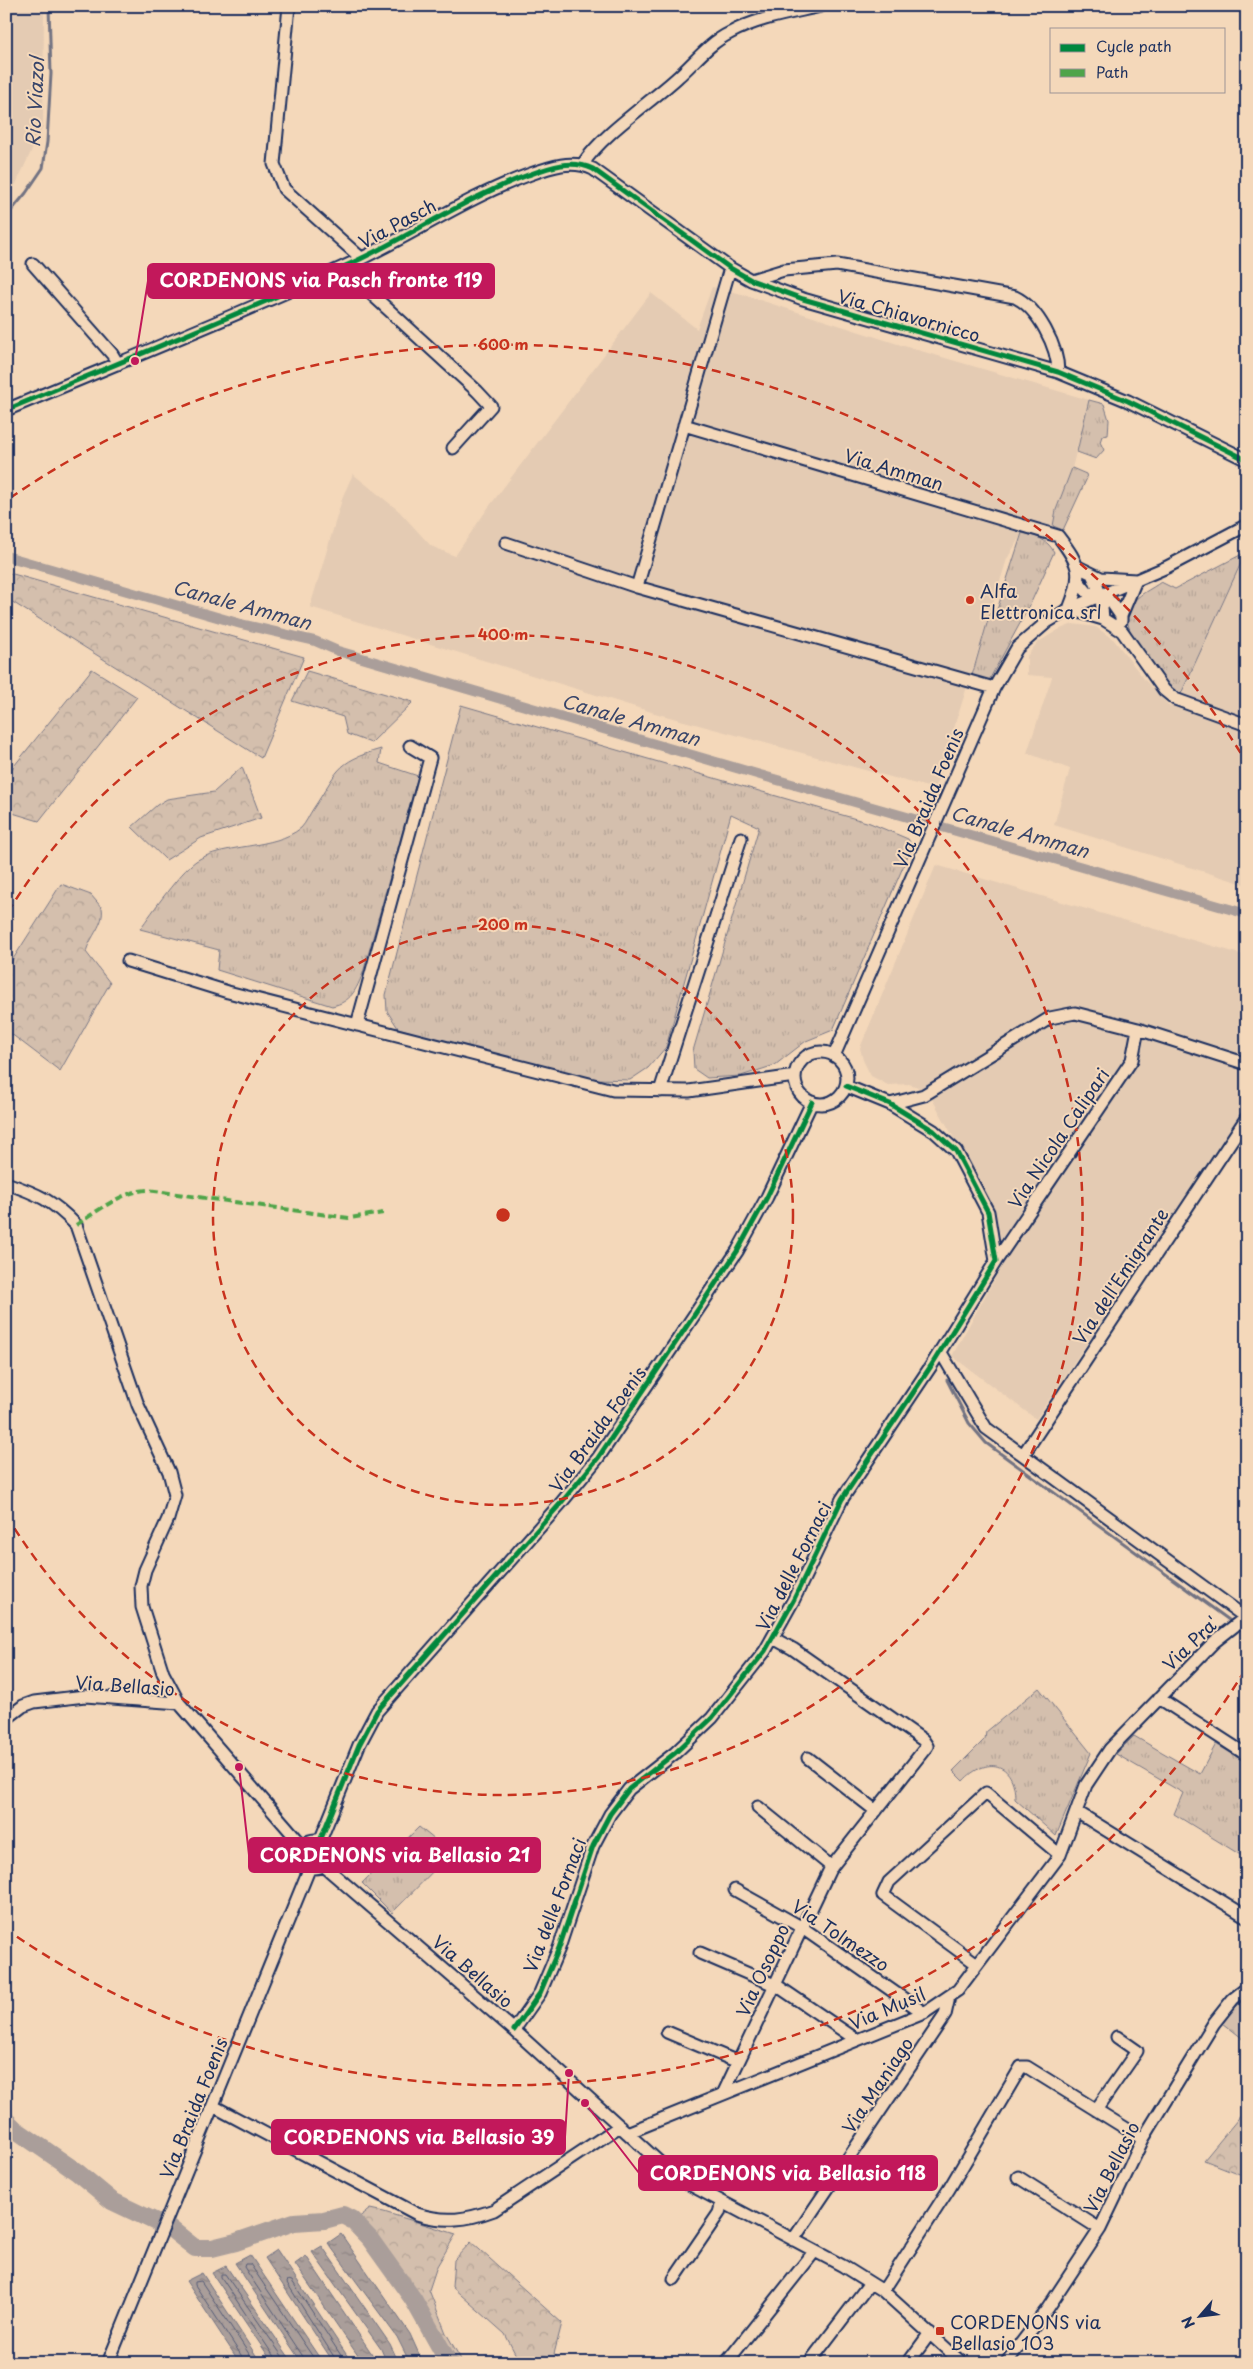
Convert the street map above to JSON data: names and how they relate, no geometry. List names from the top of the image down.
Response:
{
  "streets": {
    "street": [
      "Via Pasch",
      "Via Chiavornicco",
      "Via Amman",
      "Via Braida Foenis",
      "Via Nicola Calipari",
      "Via dell'Emigrante",
      "Via delle Fornaci",
      "Via Pra'",
      "Via Bellasio",
      "Via Tolmezzo",
      "Via Osoppo",
      "Via Musil",
      "Via Maniago"
    ]
  },
  "crossings": [
    ["Via Pasch", "Via Chiavornicco"],
    ["Via Braida Foenis", "Via Bellasio"],
    ["Via Nicola Calipari", "Via delle Fornaci"],
    ["Via delle Fornaci", "Via Bellasio"],
    ["Via delle Fornaci", "Via Osoppo"],
    ["Via Pra'", "Via Musil"],
    ["Via Bellasio", "Via Musil"],
    ["Via Bellasio", "Via Maniago"],
    ["Via Tolmezzo", "Via Osoppo"],
    ["Via Tolmezzo", "Via Musil"],
    ["Via Osoppo", "Via Musil"],
    ["Via Musil", "Via Maniago"]
  ],
  "water": ["Rio Viazol", "Canale Amman"],
  "places": {
    "other": [
      "CORDENONS via Pasch fronte 119",
      "Alfa Elettronica srl",
      "CORDENONS via Bellasio 21",
      "CORDENONS via Bellasio 39",
      "CORDENONS via Bellasio 118"
    ],
    "transit": ["CORDENONS via Bellasio 103"]
  },
  "legend": ["Cycle path", "Path"],
  "north": "bottom left",
  "rings": ["600 m", "400 m", "200 m"]
}
